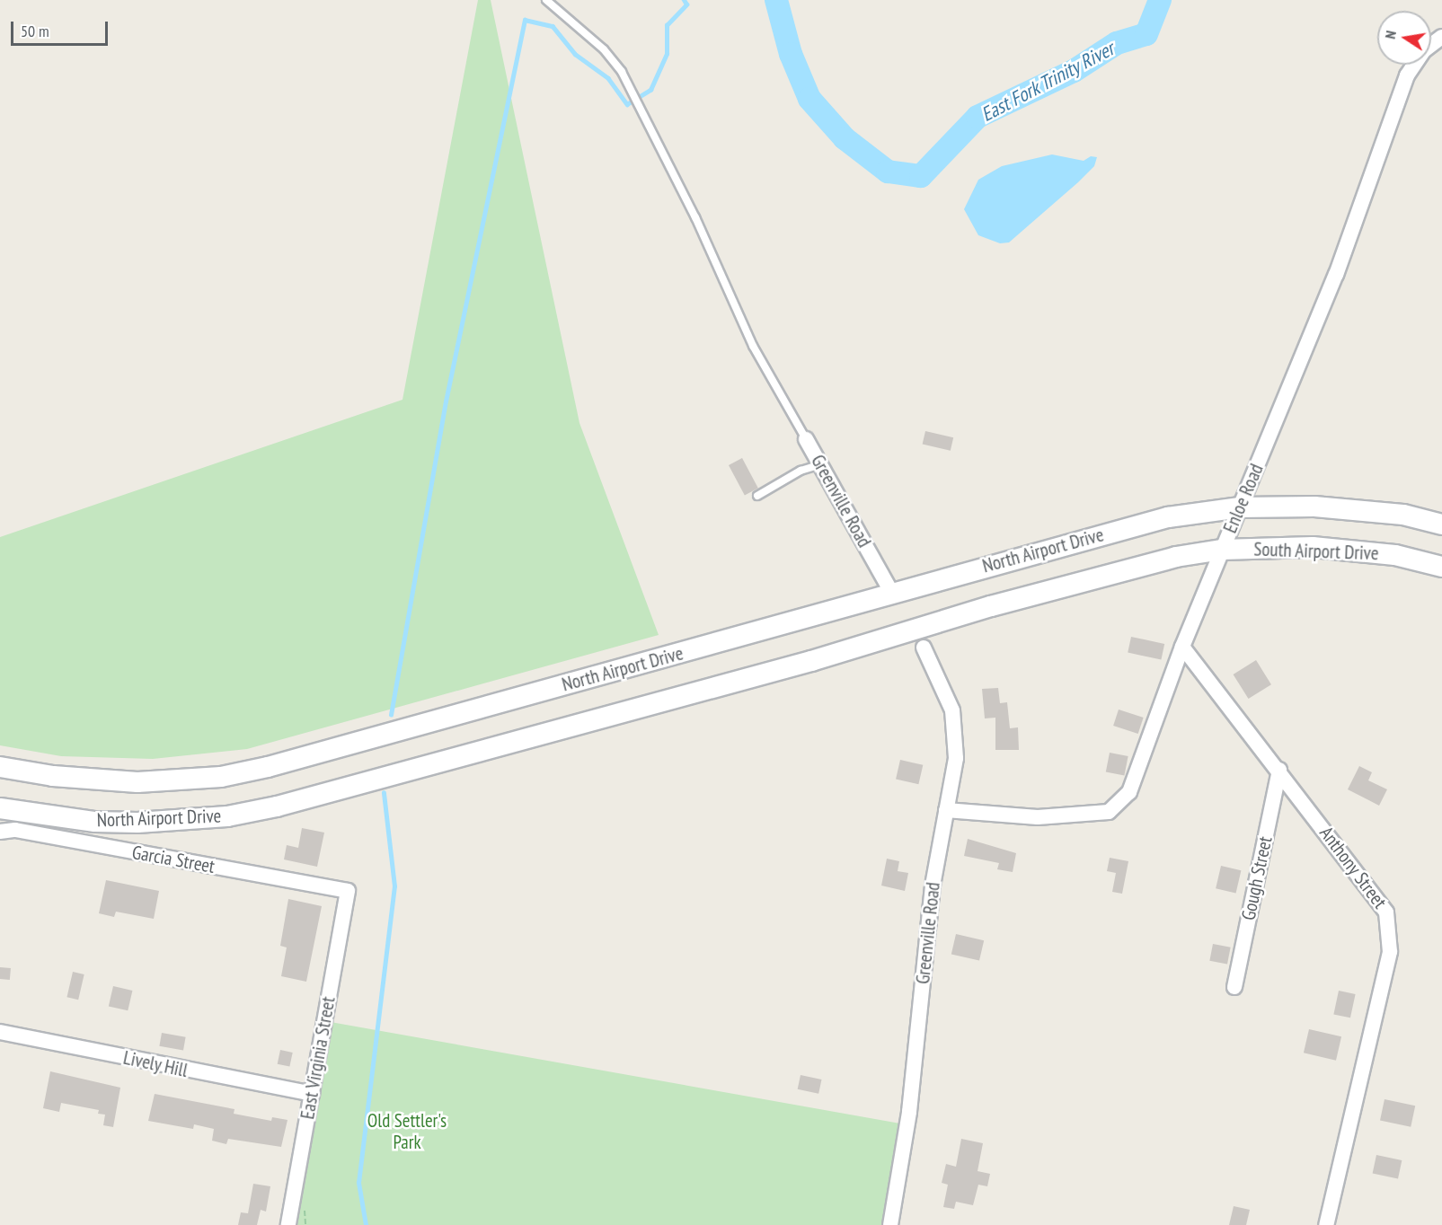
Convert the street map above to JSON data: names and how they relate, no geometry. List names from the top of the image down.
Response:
{
  "streets": {
    "main road": ["North Airport Drive", "South Airport Drive"],
    "street": [
      "Enloe Road",
      "Greenville Road",
      "Garcia Street",
      "Anthony Street",
      "Gough Street",
      "East Virginia Street",
      "Lively Hill"
    ]
  },
  "crossings": [
    ["Enloe Road", "Greenville Road"],
    ["Enloe Road", "North Airport Drive"],
    ["Enloe Road", "South Airport Drive"],
    ["Enloe Road", "Anthony Street"],
    ["Greenville Road", "North Airport Drive"],
    ["North Airport Drive", "South Airport Drive"],
    ["Garcia Street", "East Virginia Street"],
    ["Anthony Street", "Gough Street"],
    ["East Virginia Street", "Lively Hill"]
  ],
  "water": ["East Fork Trinity River"],
  "parks": ["Old Settler's Park"],
  "scale_bar": "50 m",
  "north": "left"
}
